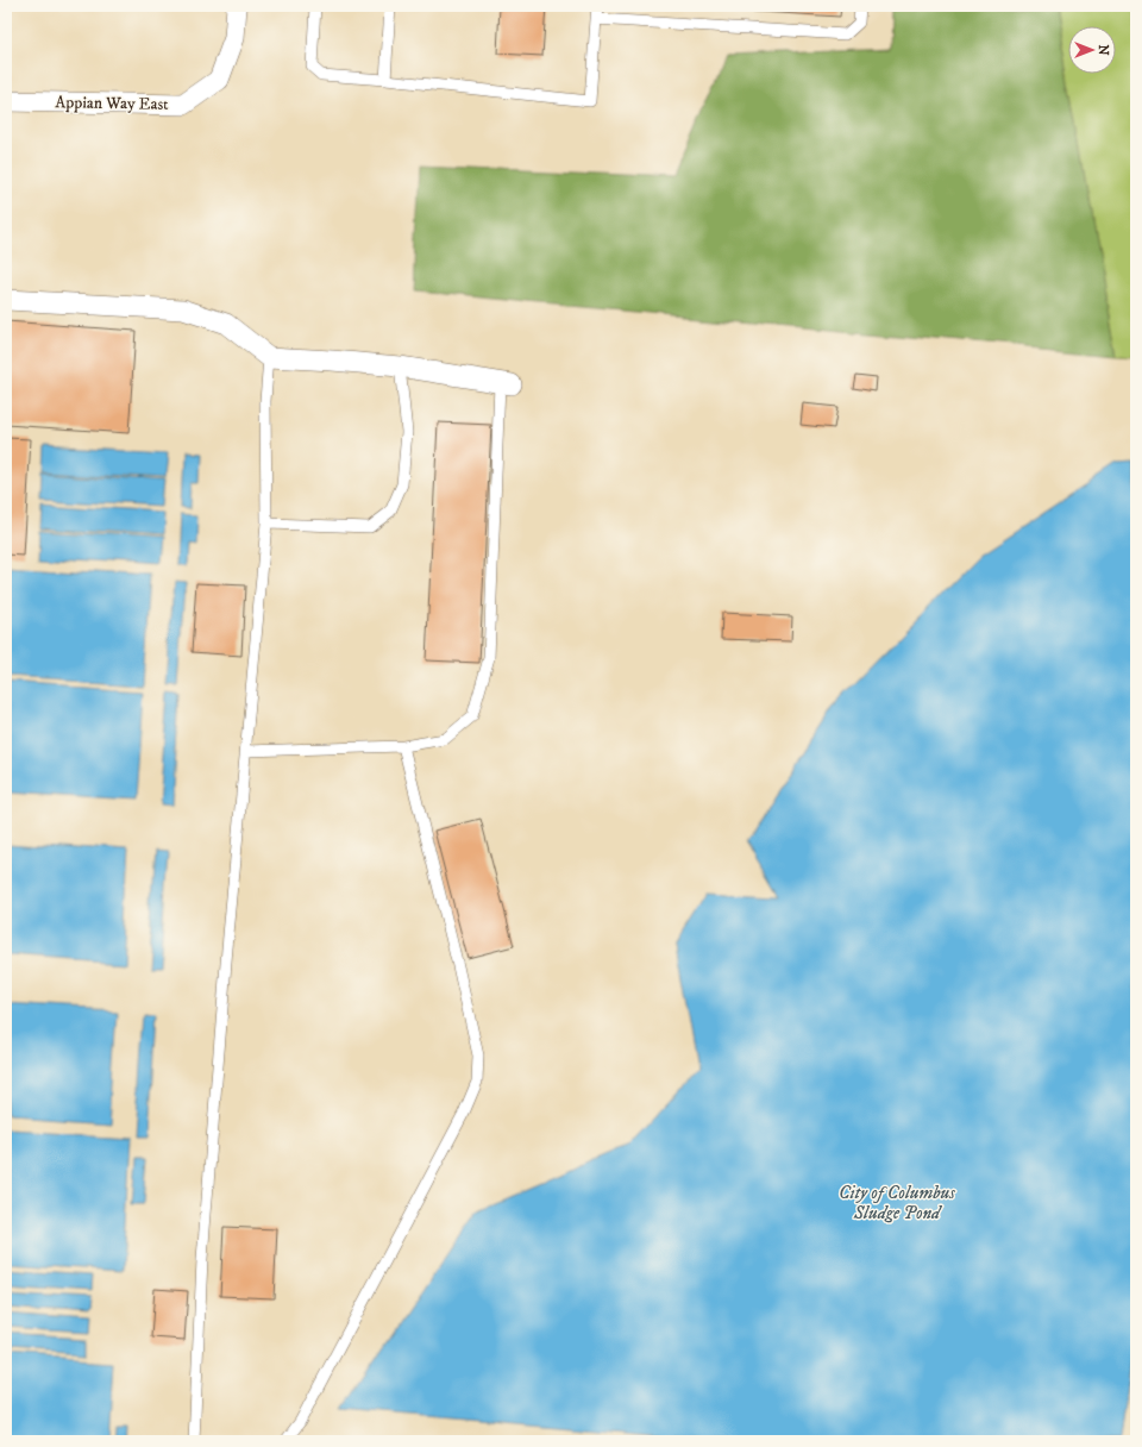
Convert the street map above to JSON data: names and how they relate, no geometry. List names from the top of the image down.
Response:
{
  "streets": {
    "street": ["Appian Way East"]
  },
  "water": ["City of Columbus Sludge Pond"],
  "north": "right"
}
